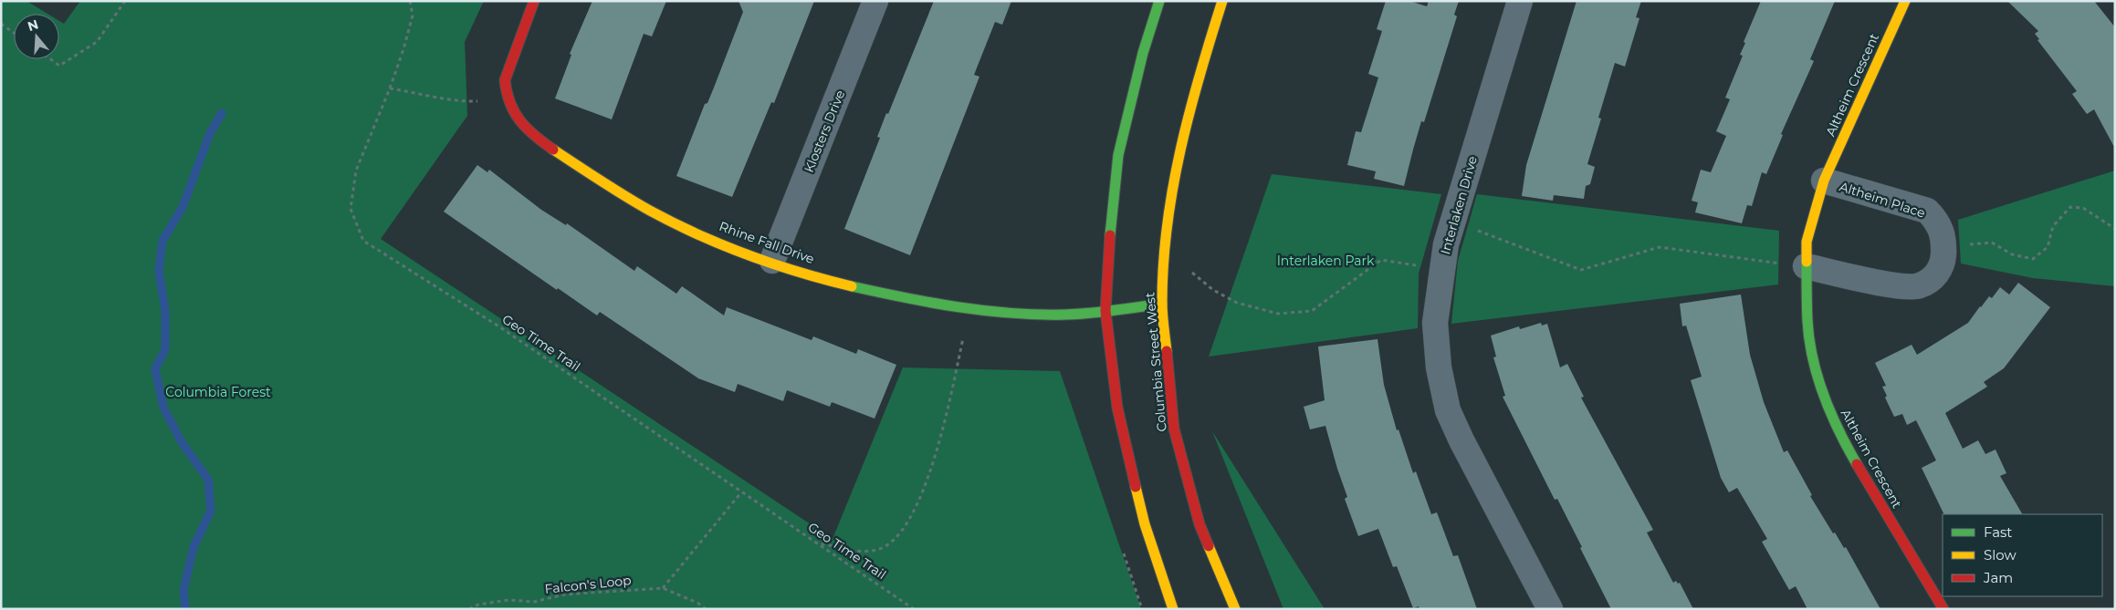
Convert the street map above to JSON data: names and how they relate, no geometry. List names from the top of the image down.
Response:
{
  "streets": {
    "street": [
      "Altheim Crescent",
      "Klosters Drive",
      "Altheim Place",
      "Interlaken Drive",
      "Rhine Fall Drive",
      "Columbia Street West"
    ],
    "path": ["Geo Time Trail", "Falcon's Loop"]
  },
  "crossings": [
    ["Altheim Crescent", "Altheim Place"],
    ["Klosters Drive", "Rhine Fall Drive"],
    ["Rhine Fall Drive", "Columbia Street West"]
  ],
  "parks": ["Interlaken Park", "Columbia Forest"],
  "legend": ["Fast", "Slow", "Jam"],
  "north": "top"
}
